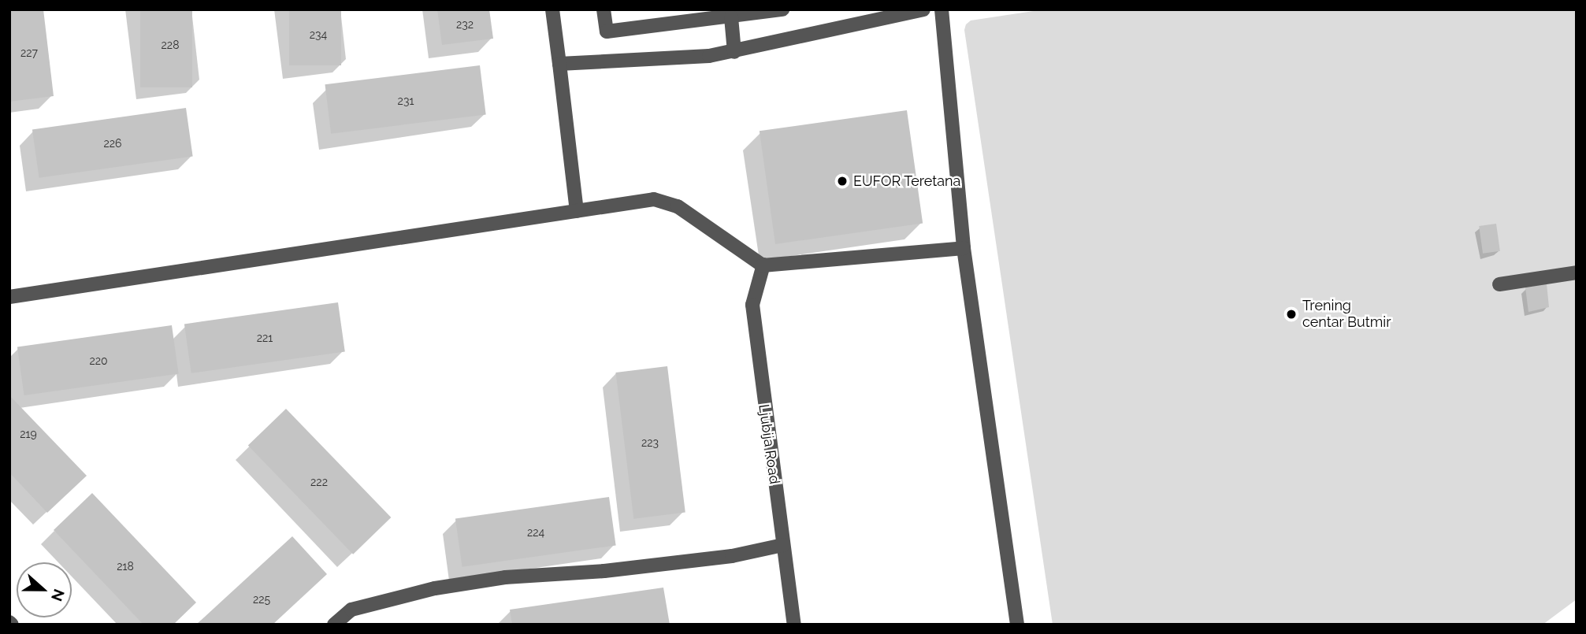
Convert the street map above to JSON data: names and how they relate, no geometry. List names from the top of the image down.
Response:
{
  "streets": {
    "lane": ["Ljubija Road"]
  },
  "places": ["EUFOR Teretana", "Trening centar Butmir"],
  "house_numbers": [
    "232",
    "234",
    "228",
    "227",
    "231",
    "226",
    "221",
    "220",
    "219",
    "223",
    "222",
    "224",
    "218",
    "225"
  ],
  "north": "right"
}
